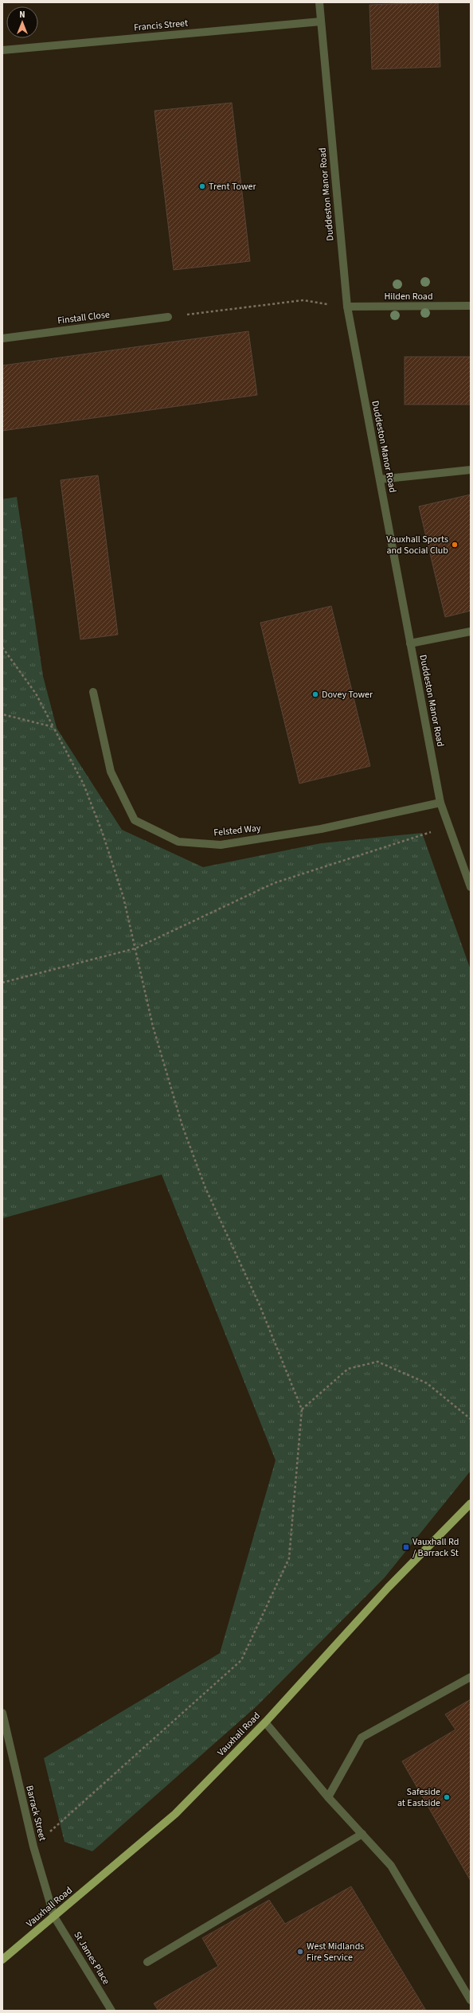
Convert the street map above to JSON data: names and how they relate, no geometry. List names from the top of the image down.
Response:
{
  "streets": {
    "main road": ["Vauxhall Road"],
    "street": [
      "Francis Street",
      "Duddeston Manor Road",
      "Hilden Road",
      "Finstall Close",
      "Felsted Way",
      "Barrack Street",
      "St James Place"
    ]
  },
  "crossings": [
    ["Francis Street", "Duddeston Manor Road"],
    ["Duddeston Manor Road", "Hilden Road"],
    ["Duddeston Manor Road", "Felsted Way"],
    ["Vauxhall Road", "Barrack Street"],
    ["Vauxhall Road", "St James Place"],
    ["Barrack Street", "St James Place"]
  ],
  "places": {
    "other": [
      "Trent Tower",
      "Vauxhall Sports and Social Club",
      "Dovey Tower",
      "Safeside at Eastside",
      "West Midlands Fire Service"
    ],
    "transit": ["Vauxhall Rd / Barrack St"]
  },
  "north": "top"
}
